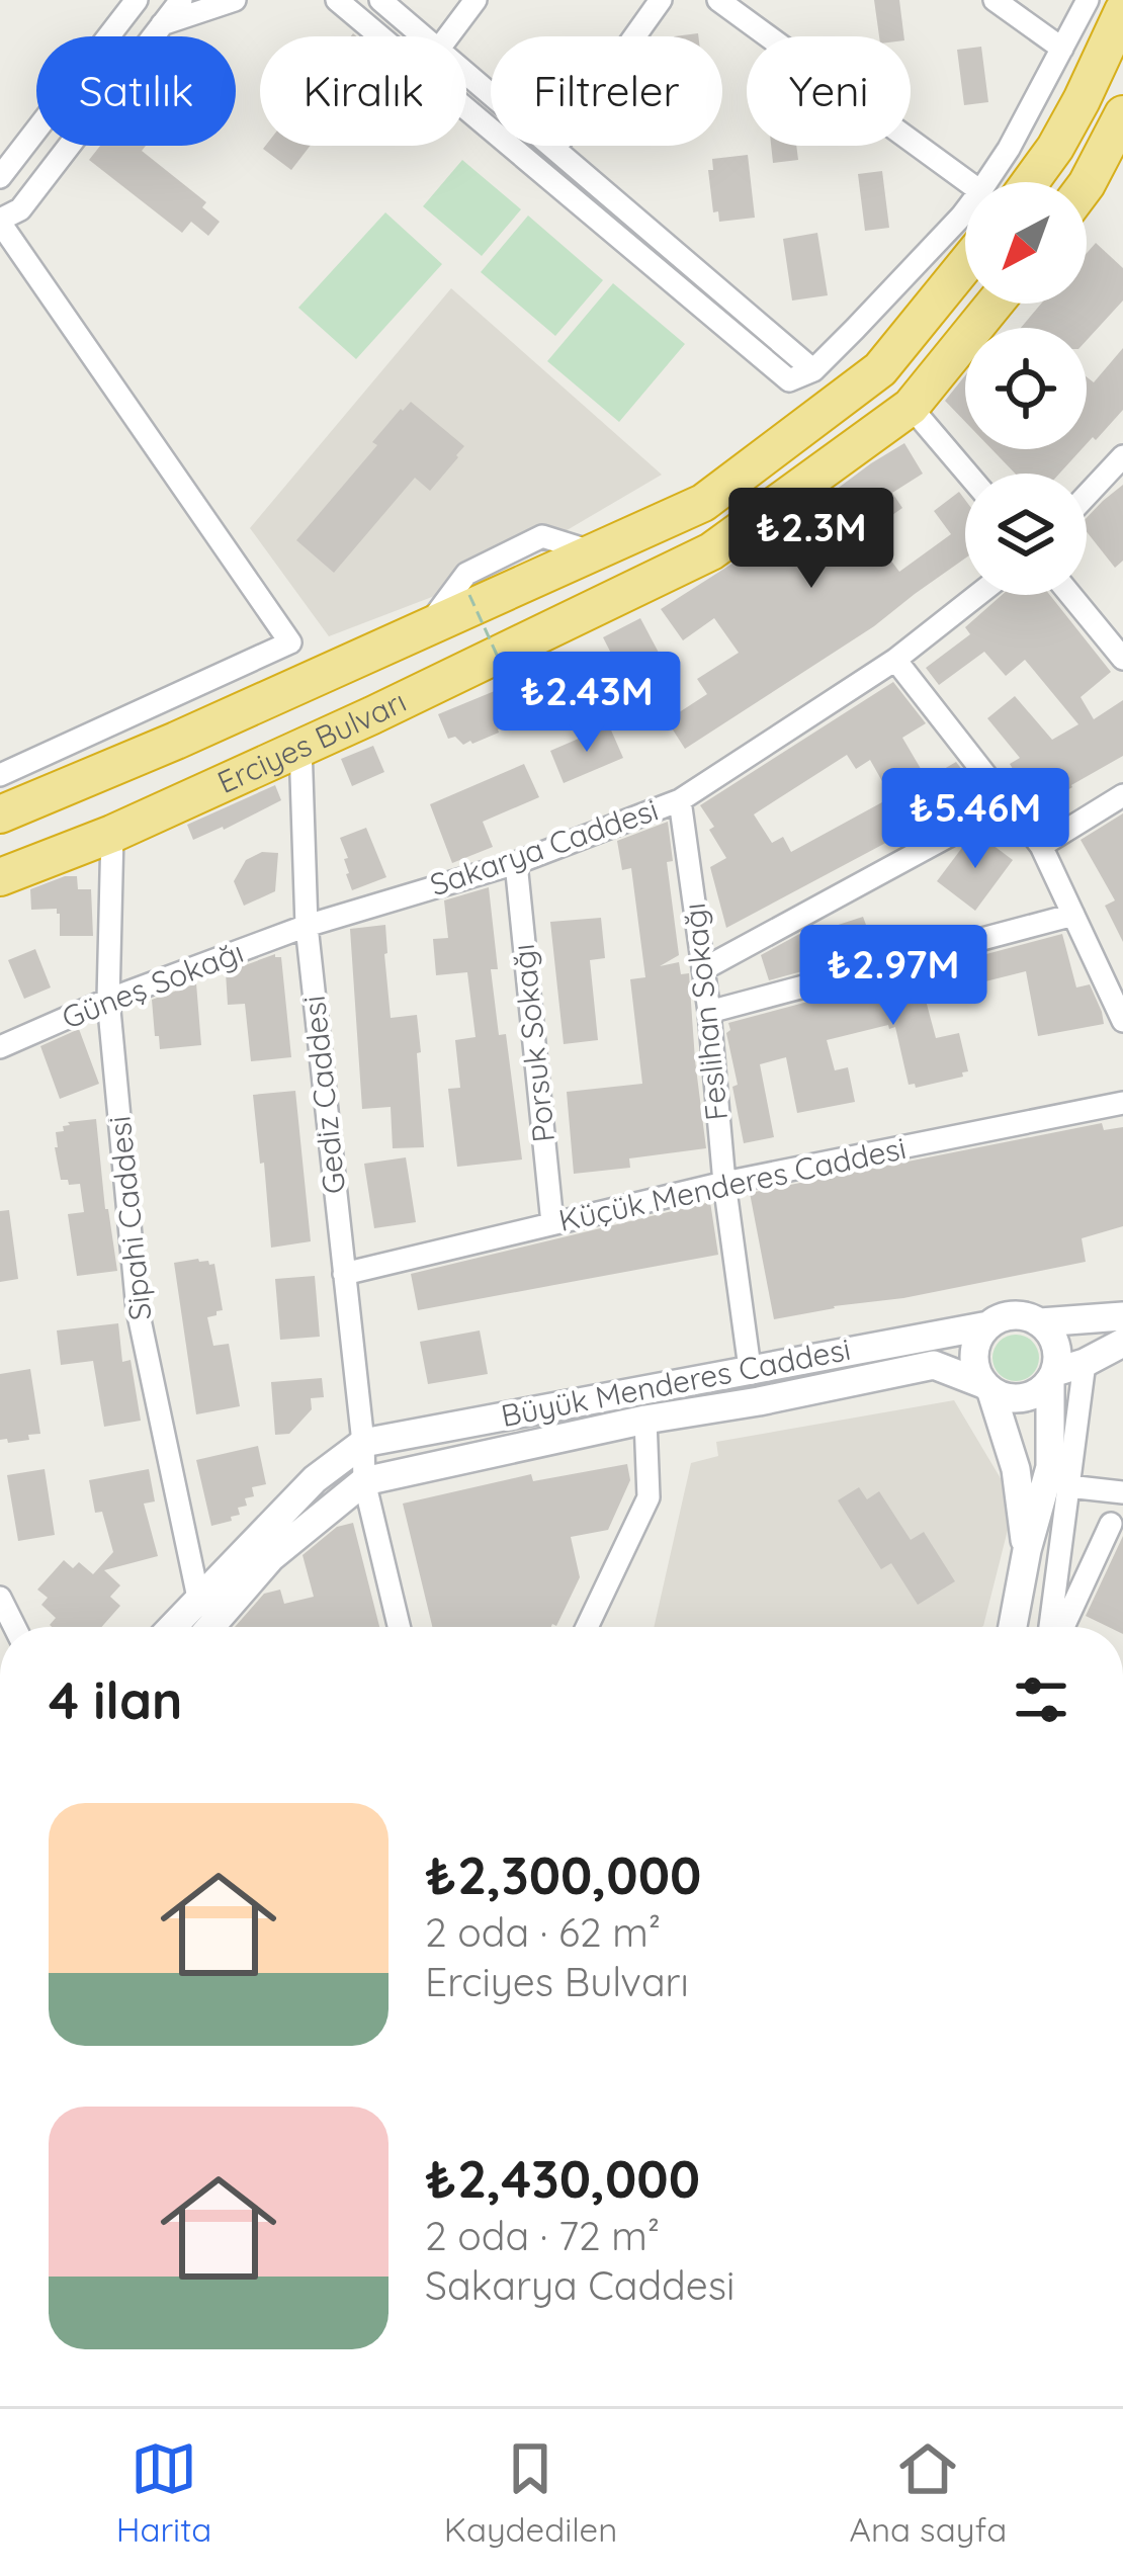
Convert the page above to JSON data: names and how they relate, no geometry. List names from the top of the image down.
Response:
{
  "streets": {
    "highway": ["Erciyes Bulvarı"],
    "street": [
      "Sakarya Caddesi",
      "Güneş Sokağı",
      "Feslihan Sokağı",
      "Porsuk Sokağı",
      "Gediz Caddesi",
      "Küçük Menderes Caddesi",
      "Sipahi Caddesi",
      "Büyük Menderes Caddesi"
    ]
  },
  "crossings": [
    ["Erciyes Bulvarı", "Gediz Caddesi"],
    ["Erciyes Bulvarı", "Sipahi Caddesi"],
    ["Sakarya Caddesi", "Güneş Sokağı"],
    ["Sakarya Caddesi", "Feslihan Sokağı"],
    ["Sakarya Caddesi", "Porsuk Sokağı"],
    ["Sakarya Caddesi", "Gediz Caddesi"],
    ["Güneş Sokağı", "Gediz Caddesi"],
    ["Güneş Sokağı", "Sipahi Caddesi"],
    ["Feslihan Sokağı", "Küçük Menderes Caddesi"],
    ["Feslihan Sokağı", "Büyük Menderes Caddesi"],
    ["Porsuk Sokağı", "Küçük Menderes Caddesi"],
    ["Gediz Caddesi", "Küçük Menderes Caddesi"],
    ["Gediz Caddesi", "Büyük Menderes Caddesi"]
  ],
  "north": "bottom left",
  "page": {
    "chip": [
      "Satılık",
      "Kiralık",
      "Filtreler",
      "Yeni"
    ],
    "price": [
      "₺2.3M",
      "₺2.43M",
      "₺5.46M",
      "₺2.97M"
    ],
    "heading": "4 ilan",
    "list": [
      {
        "name": "₺2,300,000",
        "note": "2 oda · 62 m² · Erciyes Bulvarı"
      },
      {
        "name": "₺2,430,000",
        "note": "2 oda · 72 m² · Sakarya Caddesi"
      }
    ],
    "tabs": ["Harita", "Kaydedilen", "Ana sayfa"]
  }
}
